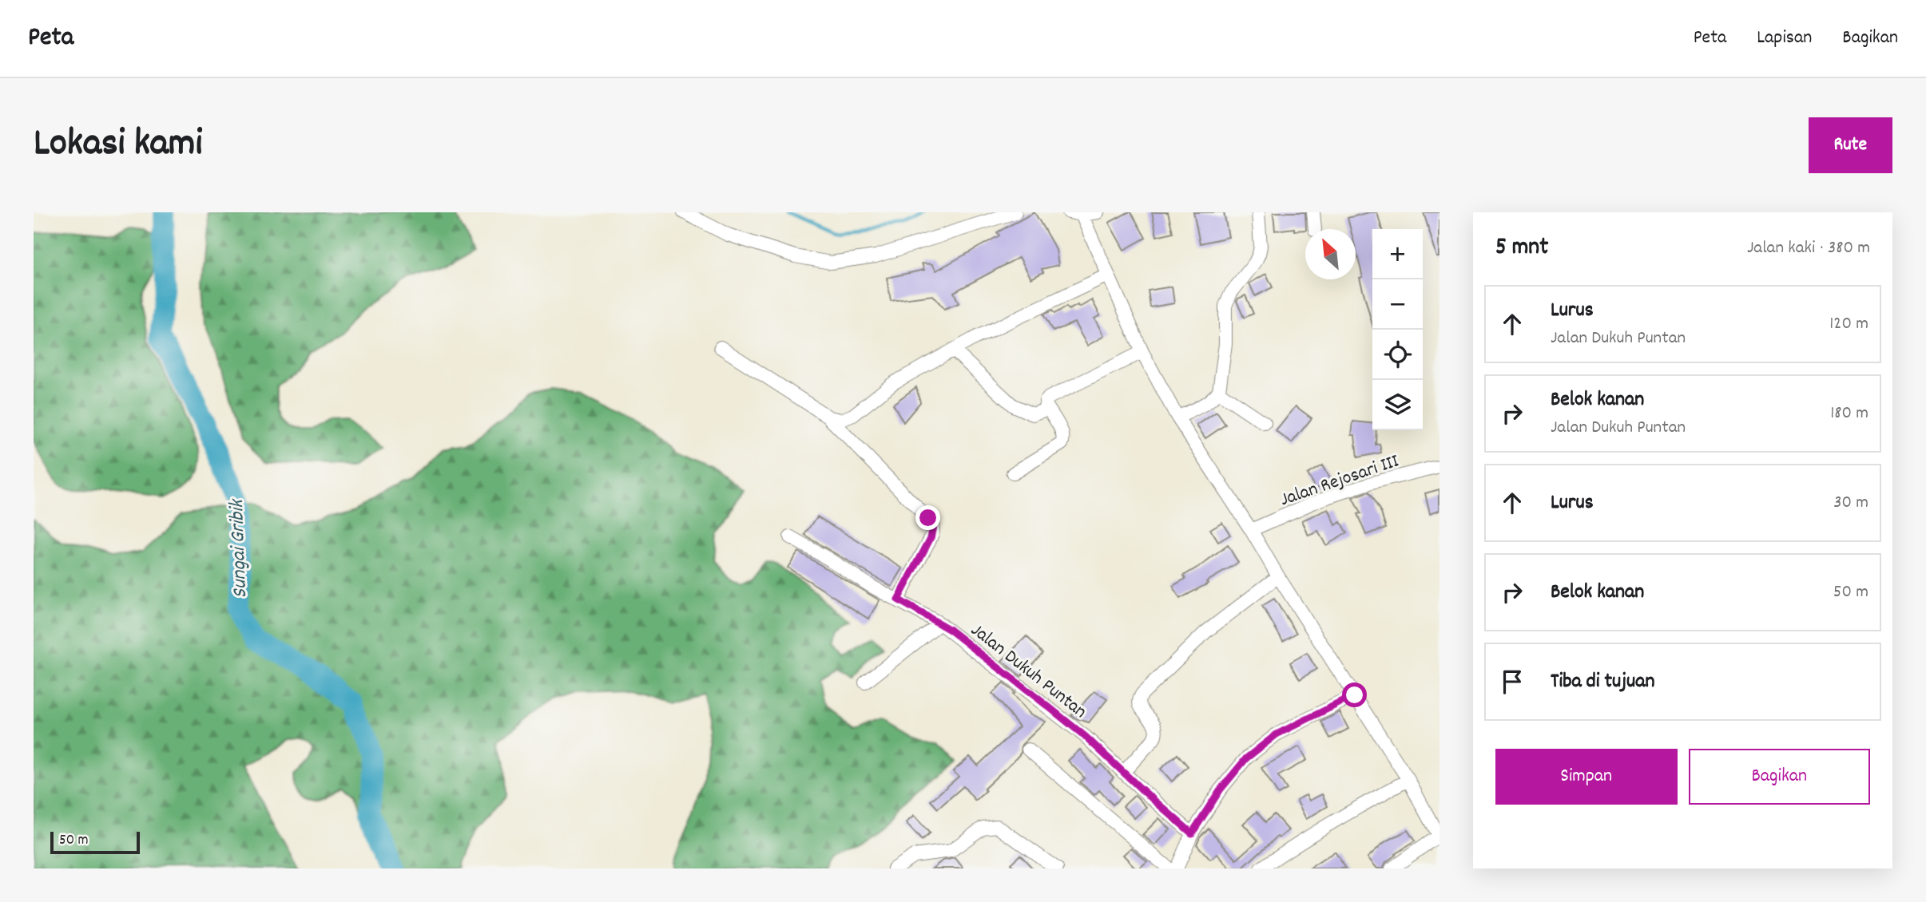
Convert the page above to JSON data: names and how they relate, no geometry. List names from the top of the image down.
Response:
{
  "streets": {
    "street": ["Jalan Rejosari III", "Jalan Dukuh Puntan"]
  },
  "water": ["Sungai Gribik"],
  "scale_bar": "50 m",
  "north": "top left",
  "page": {
    "header": "Peta",
    "nav": ["Peta", "Lapisan", "Bagikan"],
    "title": "Lokasi kami",
    "buttons": [
      "Rute",
      ["Simpan", "Bagikan"]
    ],
    "heading": ["5 mnt", "Jalan kaki · 380 m"],
    "map_buttons": ["+", "−"],
    "list": [
      ["Lurus", "Jalan Dukuh Puntan", "120 m"],
      ["Belok kanan", "Jalan Dukuh Puntan", "180 m"],
      ["Lurus", "30 m"],
      ["Belok kanan", "50 m"],
      "Tiba di tujuan"
    ],
    "scale": "50 m"
  }
}
